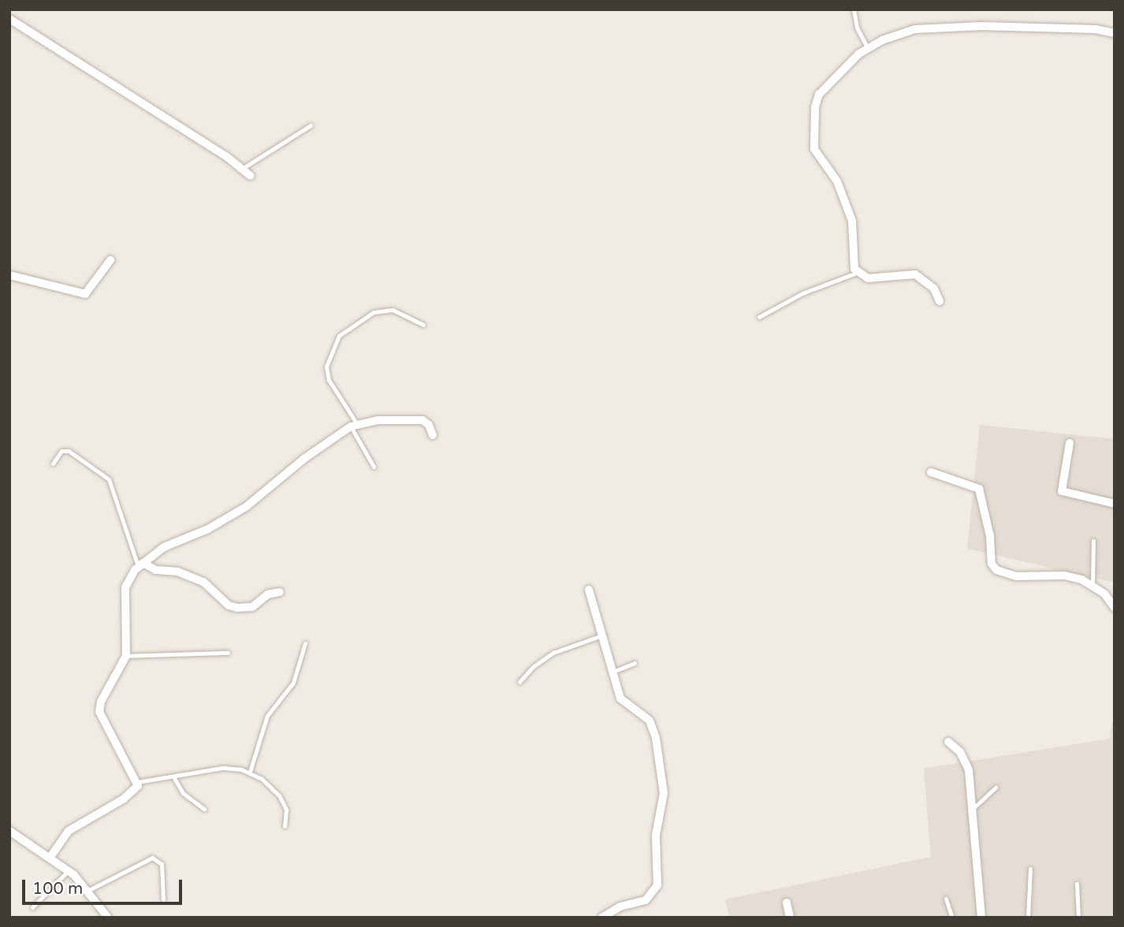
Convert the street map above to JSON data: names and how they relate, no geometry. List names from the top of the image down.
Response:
{
  "scale_bar": "100 m"
}
